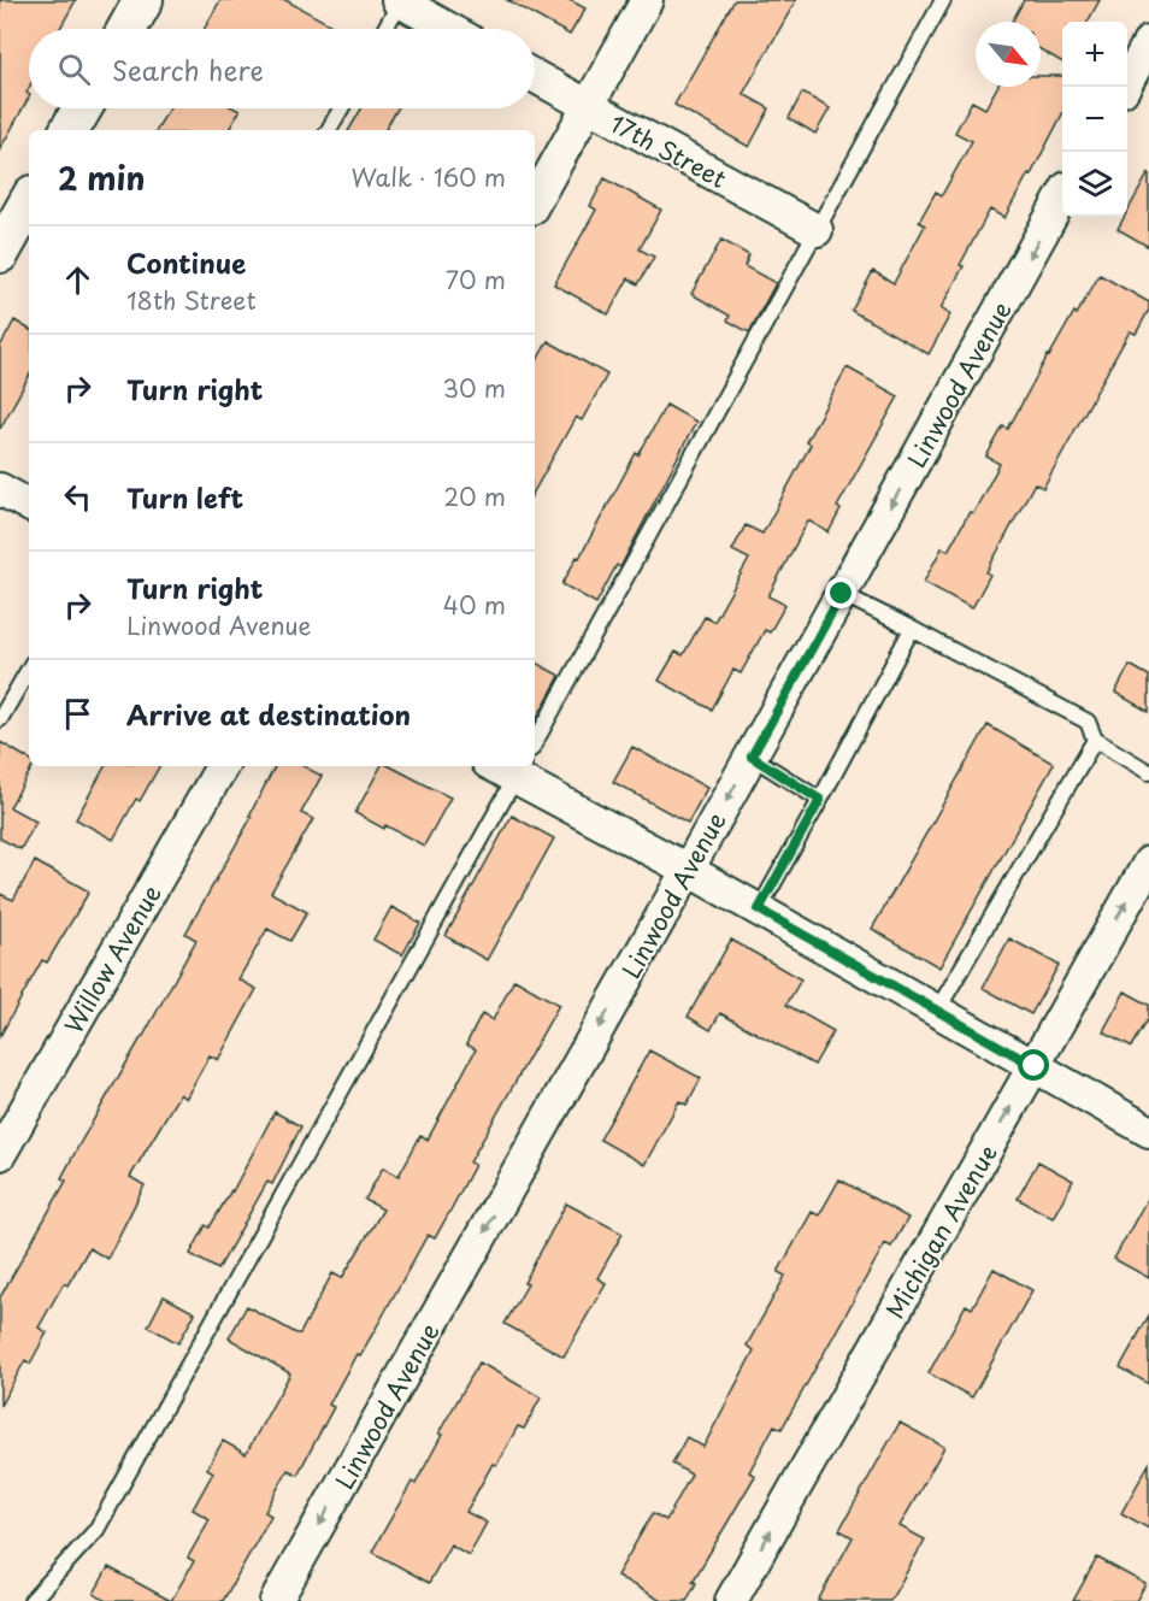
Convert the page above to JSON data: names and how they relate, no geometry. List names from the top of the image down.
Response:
{
  "streets": {
    "street": [
      "17th Street",
      "Linwood Avenue",
      "Willow Avenue",
      "Michigan Avenue"
    ]
  },
  "one_way": ["Linwood Avenue", "Michigan Avenue"],
  "north": "bottom right",
  "page": {
    "map_buttons": ["+", "−"],
    "search": "Search here",
    "heading": ["2 min", "Walk · 160 m"],
    "list": [
      ["Continue", "18th Street", "70 m"],
      ["Turn right", "30 m"],
      ["Turn left", "20 m"],
      ["Turn right", "Linwood Avenue", "40 m"],
      "Arrive at destination"
    ]
  }
}
